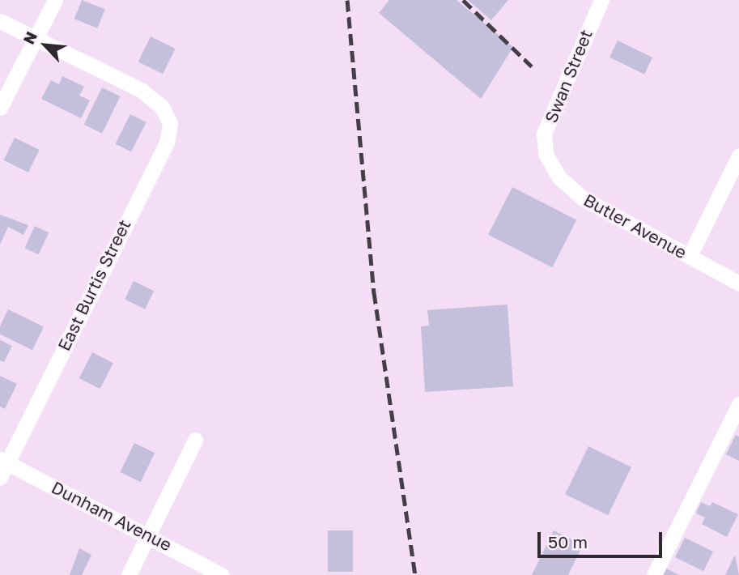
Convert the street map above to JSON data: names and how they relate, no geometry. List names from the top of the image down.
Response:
{
  "streets": {
    "street": [
      "Swan Street",
      "Butler Avenue",
      "East Burtis Street",
      "Dunham Avenue"
    ]
  },
  "crossings": [
    ["Swan Street", "Butler Avenue"],
    ["East Burtis Street", "Dunham Avenue"]
  ],
  "scale_bar": "50 m",
  "north": "top left"
}
